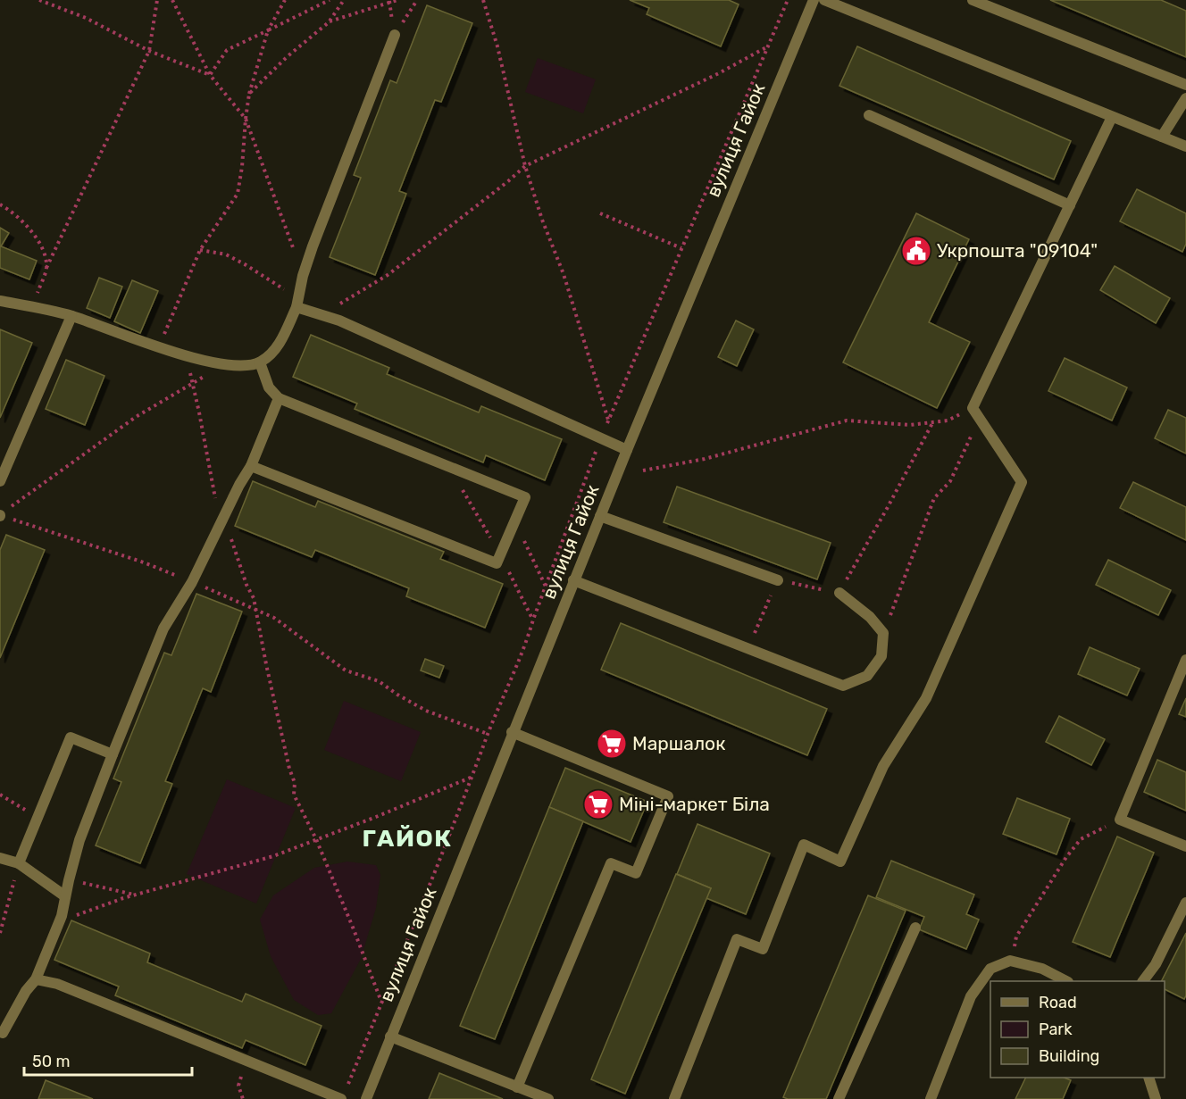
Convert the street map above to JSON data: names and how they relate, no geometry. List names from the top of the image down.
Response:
{
  "streets": {
    "street": ["вулиця Гайок"]
  },
  "districts": ["ГАЙОК"],
  "places": {
    "public building": ["Укрпошта \"09104\""],
    "supermarket": ["Маршалок", "Міні-маркет Біла"]
  },
  "legend": ["Road", "Park", "Building"],
  "scale_bar": "50 m"
}
